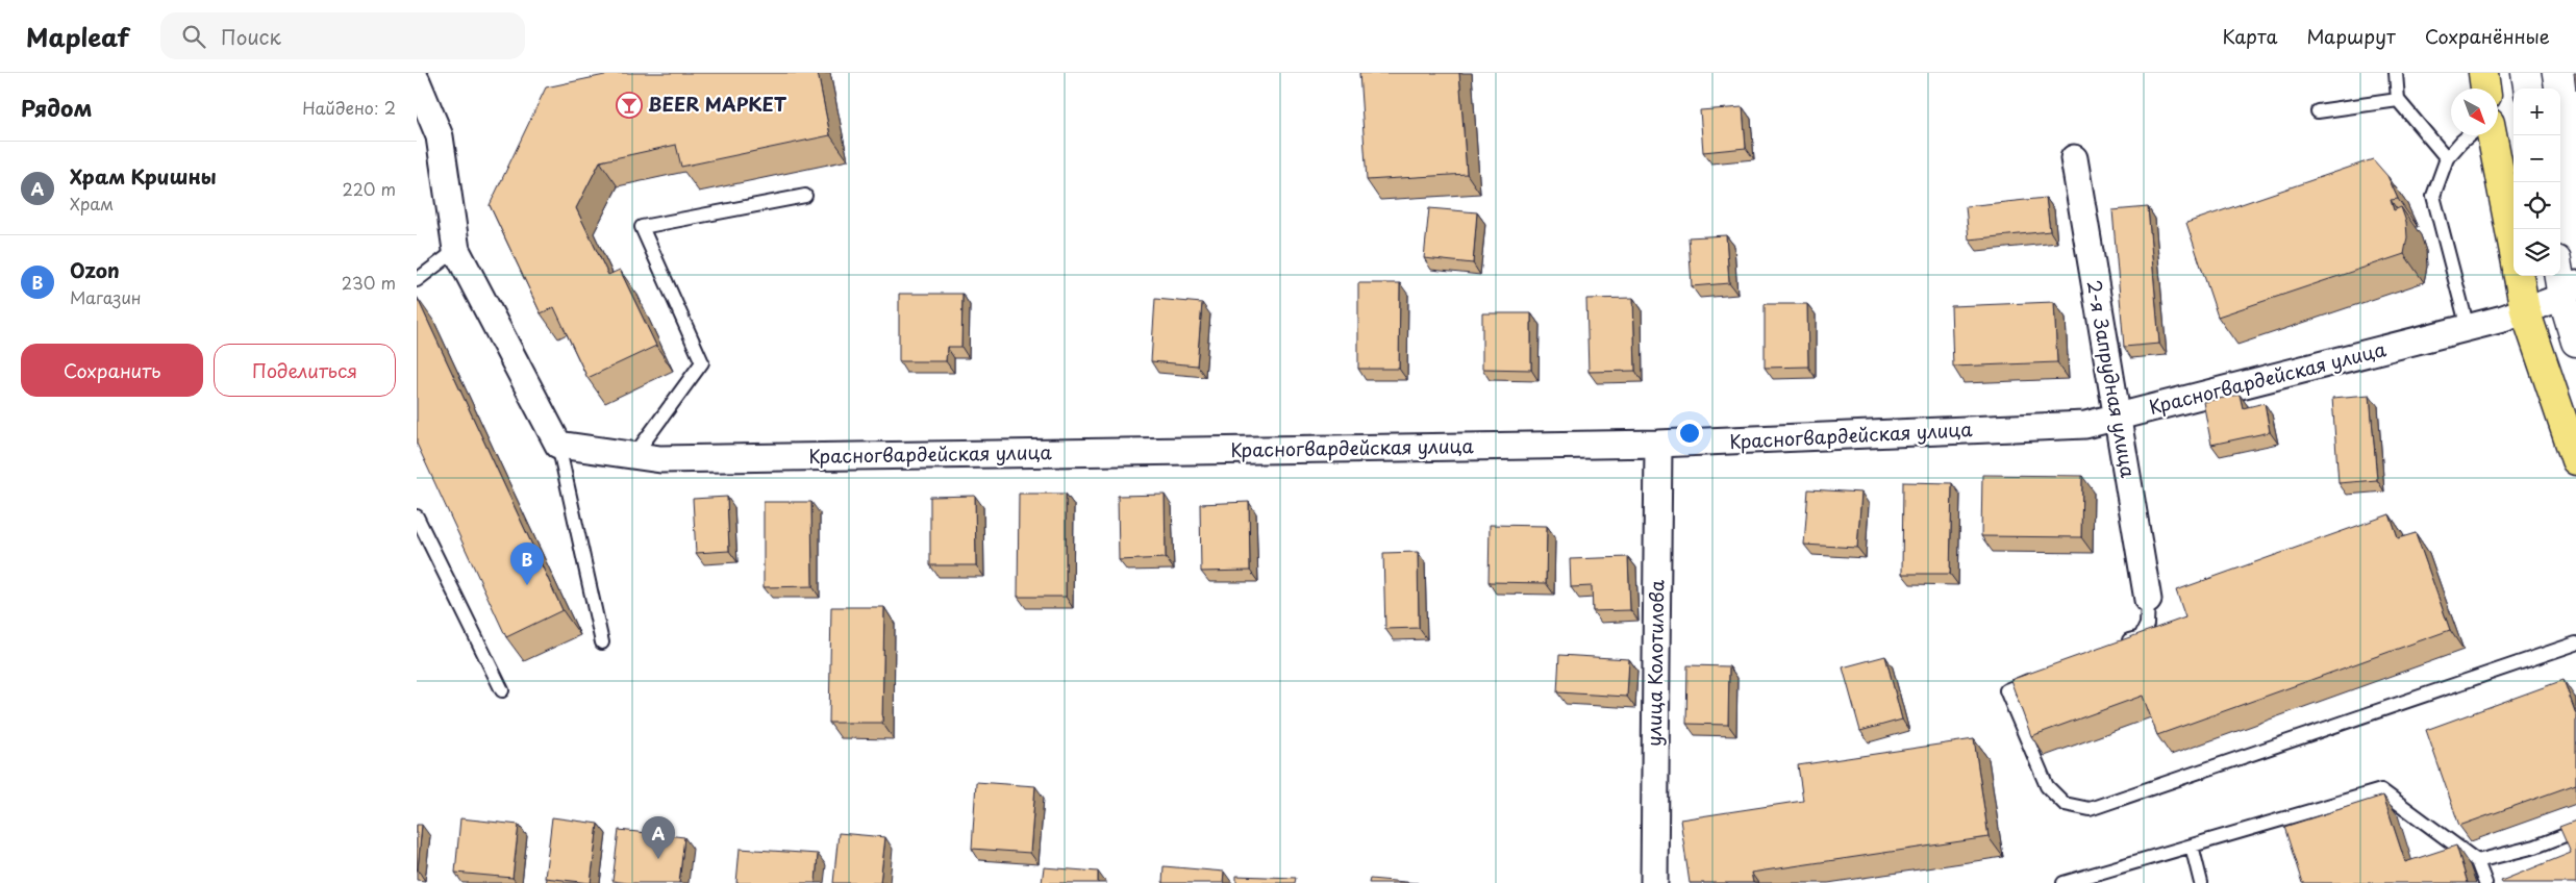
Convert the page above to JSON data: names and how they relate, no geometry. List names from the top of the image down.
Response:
{
  "streets": {
    "street": ["2-я Запрудная улица", "Красногвардейская улица", "улица Колотилова"]
  },
  "crossings": [
    ["2-я Запрудная улица", "Красногвардейская улица"],
    ["Красногвардейская улица", "улица Колотилова"]
  ],
  "places": {
    "bar": ["BEER МАРКЕТ"]
  },
  "north": "bottom right",
  "page": {
    "header": "Mapleaf",
    "search": "Поиск",
    "nav": ["Карта", "Маршрут", "Сохранённые"],
    "heading": ["Рядом", "Найдено: 2"],
    "map_buttons": ["+", "−"],
    "list": [
      {
        "mark": "A",
        "name": "Храм Кришны",
        "note": "Храм",
        "value": "220 m"
      },
      {
        "mark": "B",
        "name": "Ozon",
        "note": "Магазин",
        "value": "230 m"
      }
    ],
    "buttons": ["Сохранить", "Поделиться"],
    "pins": ["B", "A"]
  }
}
